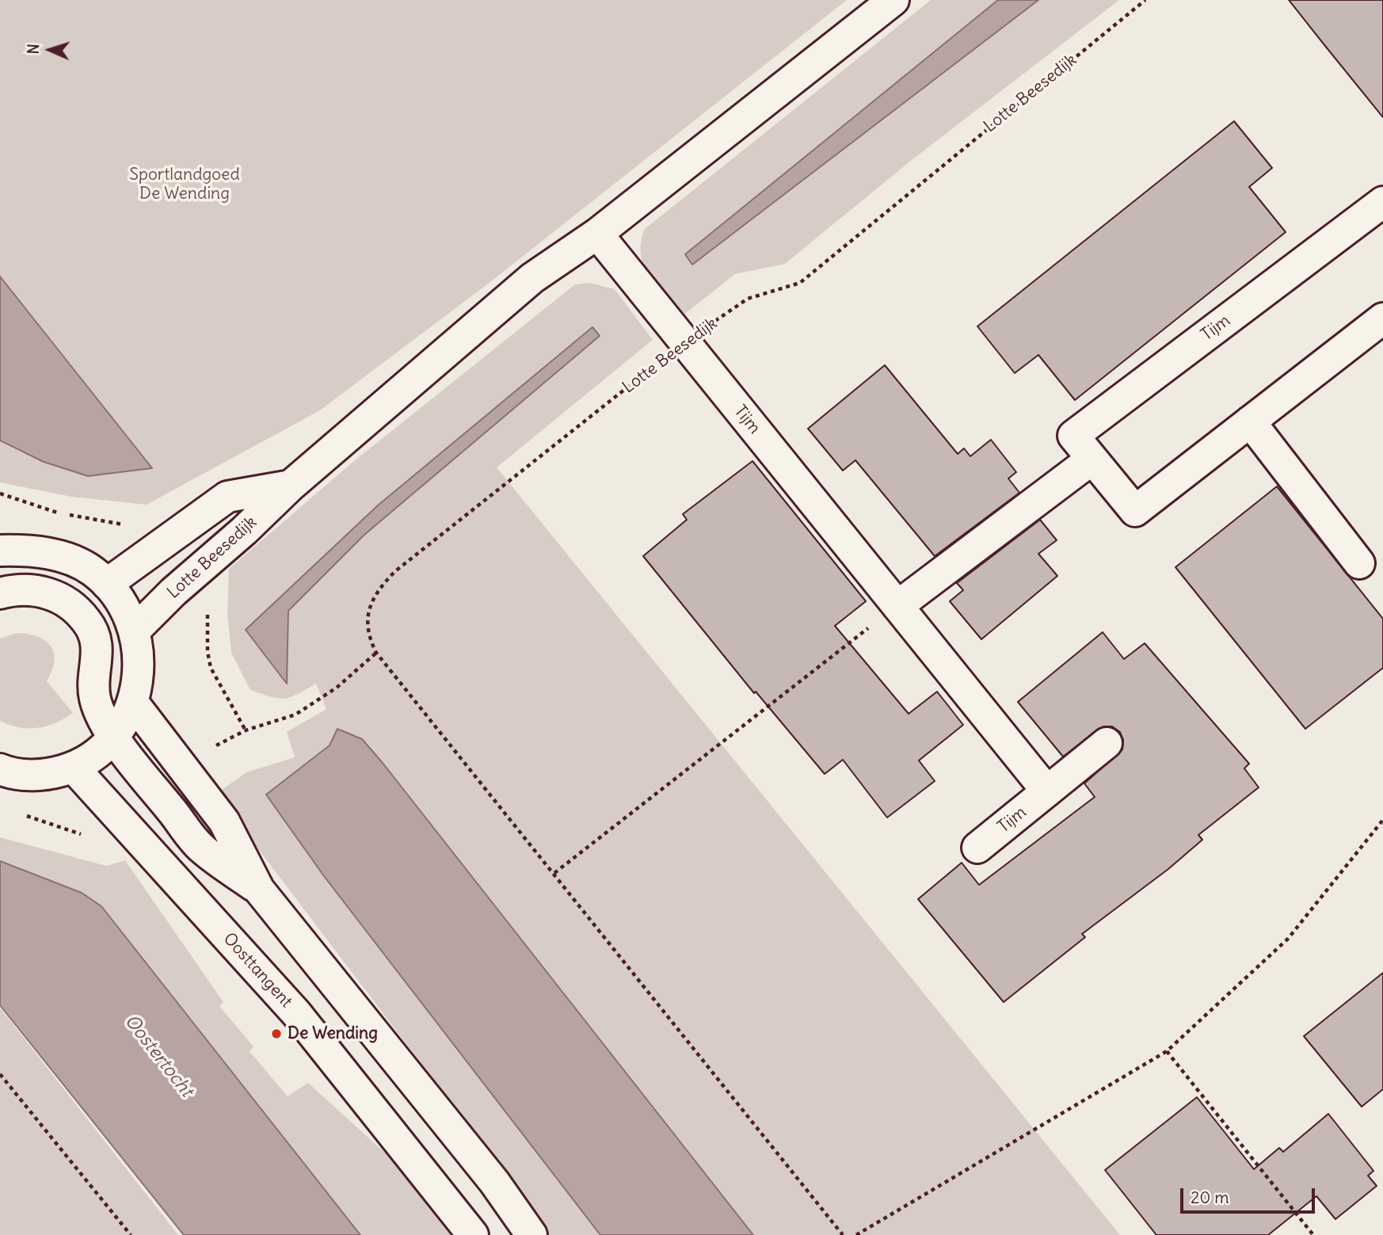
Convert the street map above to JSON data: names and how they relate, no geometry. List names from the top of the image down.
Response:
{
  "streets": {
    "street": ["Lotte Beesedijk", "Tijm", "Oosttangent"]
  },
  "crossings": [
    ["Lotte Beesedijk", "Tijm"]
  ],
  "water": ["Oostertocht"],
  "parks": ["Sportlandgoed De Wending"],
  "places": ["De Wending"],
  "scale_bar": "20 m",
  "north": "left"
}
